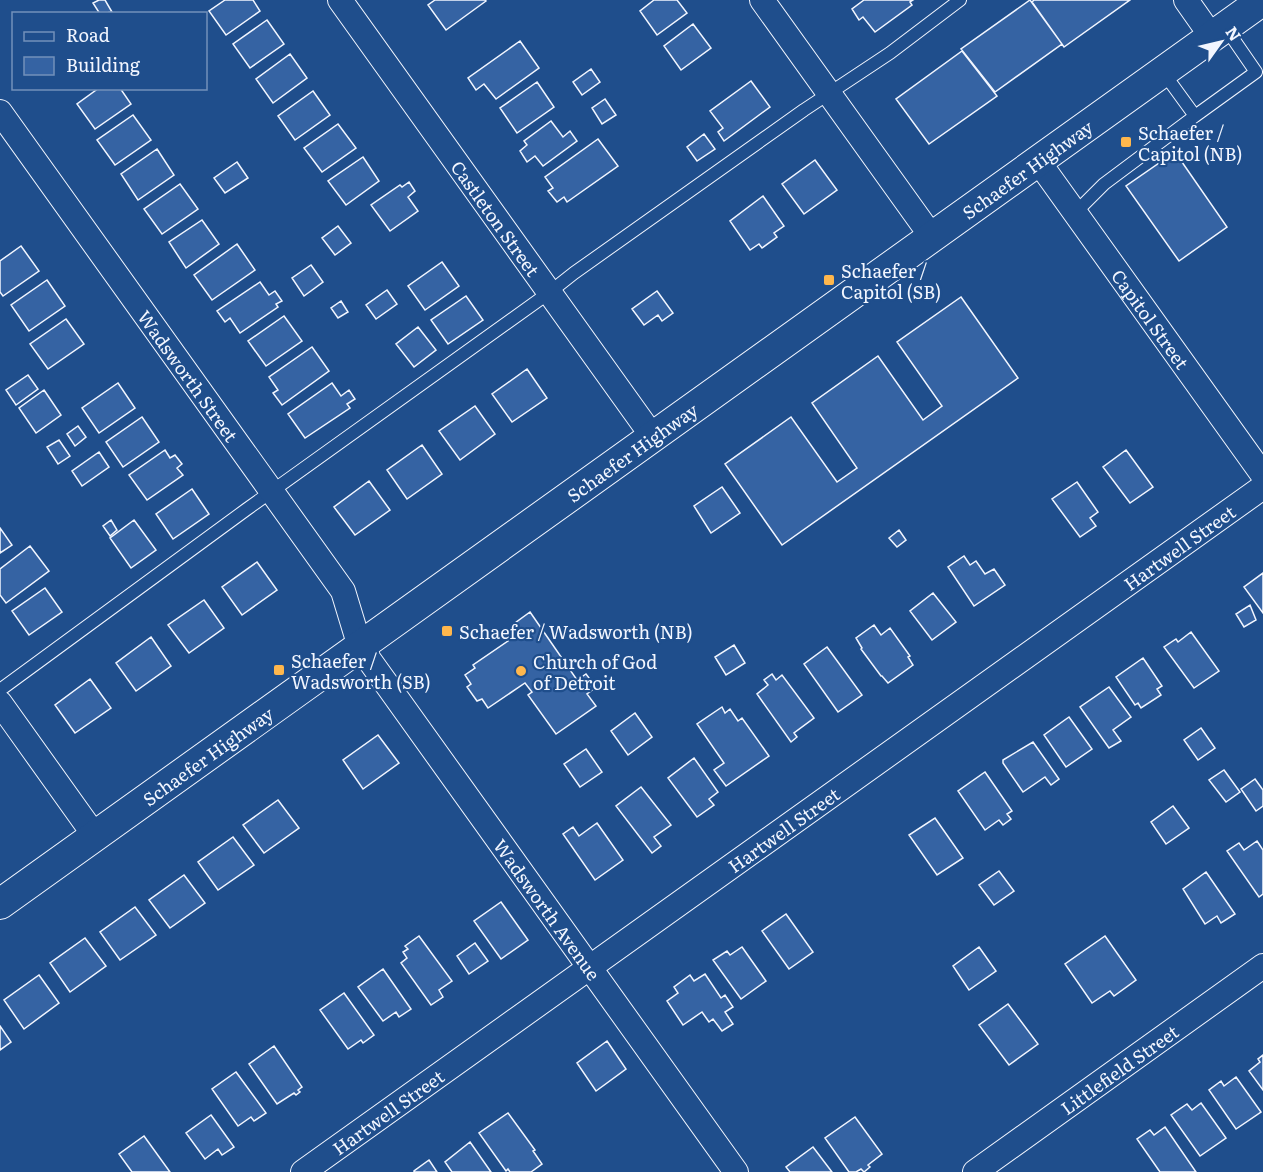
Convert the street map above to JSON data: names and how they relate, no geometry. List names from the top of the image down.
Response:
{
  "streets": {
    "street": [
      "Schaefer Highway",
      "Castleton Street",
      "Capitol Street",
      "Wadsworth Street",
      "Hartwell Street",
      "Wadsworth Avenue",
      "Littlefield Street"
    ]
  },
  "crossings": [
    ["Schaefer Highway", "Castleton Street"],
    ["Schaefer Highway", "Capitol Street"],
    ["Schaefer Highway", "Wadsworth Street"],
    ["Schaefer Highway", "Wadsworth Avenue"],
    ["Wadsworth Street", "Wadsworth Avenue"],
    ["Hartwell Street", "Wadsworth Avenue"]
  ],
  "places": {
    "transit": [
      "Schaefer / Capitol (NB)",
      "Schaefer / Capitol (SB)",
      "Schaefer / Wadsworth (NB)",
      "Schaefer / Wadsworth (SB)"
    ],
    "other": ["Church of God of Detroit"]
  },
  "legend": ["Road", "Building"],
  "north": "top right"
}
